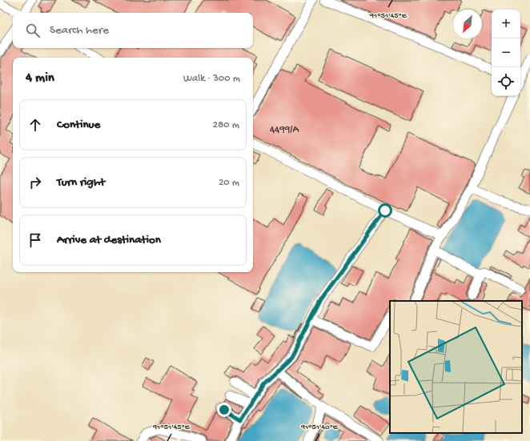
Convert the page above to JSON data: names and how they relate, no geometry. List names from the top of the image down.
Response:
{
  "house_numbers": ["4499/A"],
  "north": "bottom left",
  "page": {
    "map_buttons": ["+", "−"],
    "search": "Search here",
    "heading": ["4 min", "Walk · 300 m"],
    "list": [
      ["Continue", "280 m"],
      ["Turn right", "20 m"],
      "Arrive at destination"
    ]
  },
  "coordinates": ["91°51'45\"E", "91°51'40\"E"]
}
